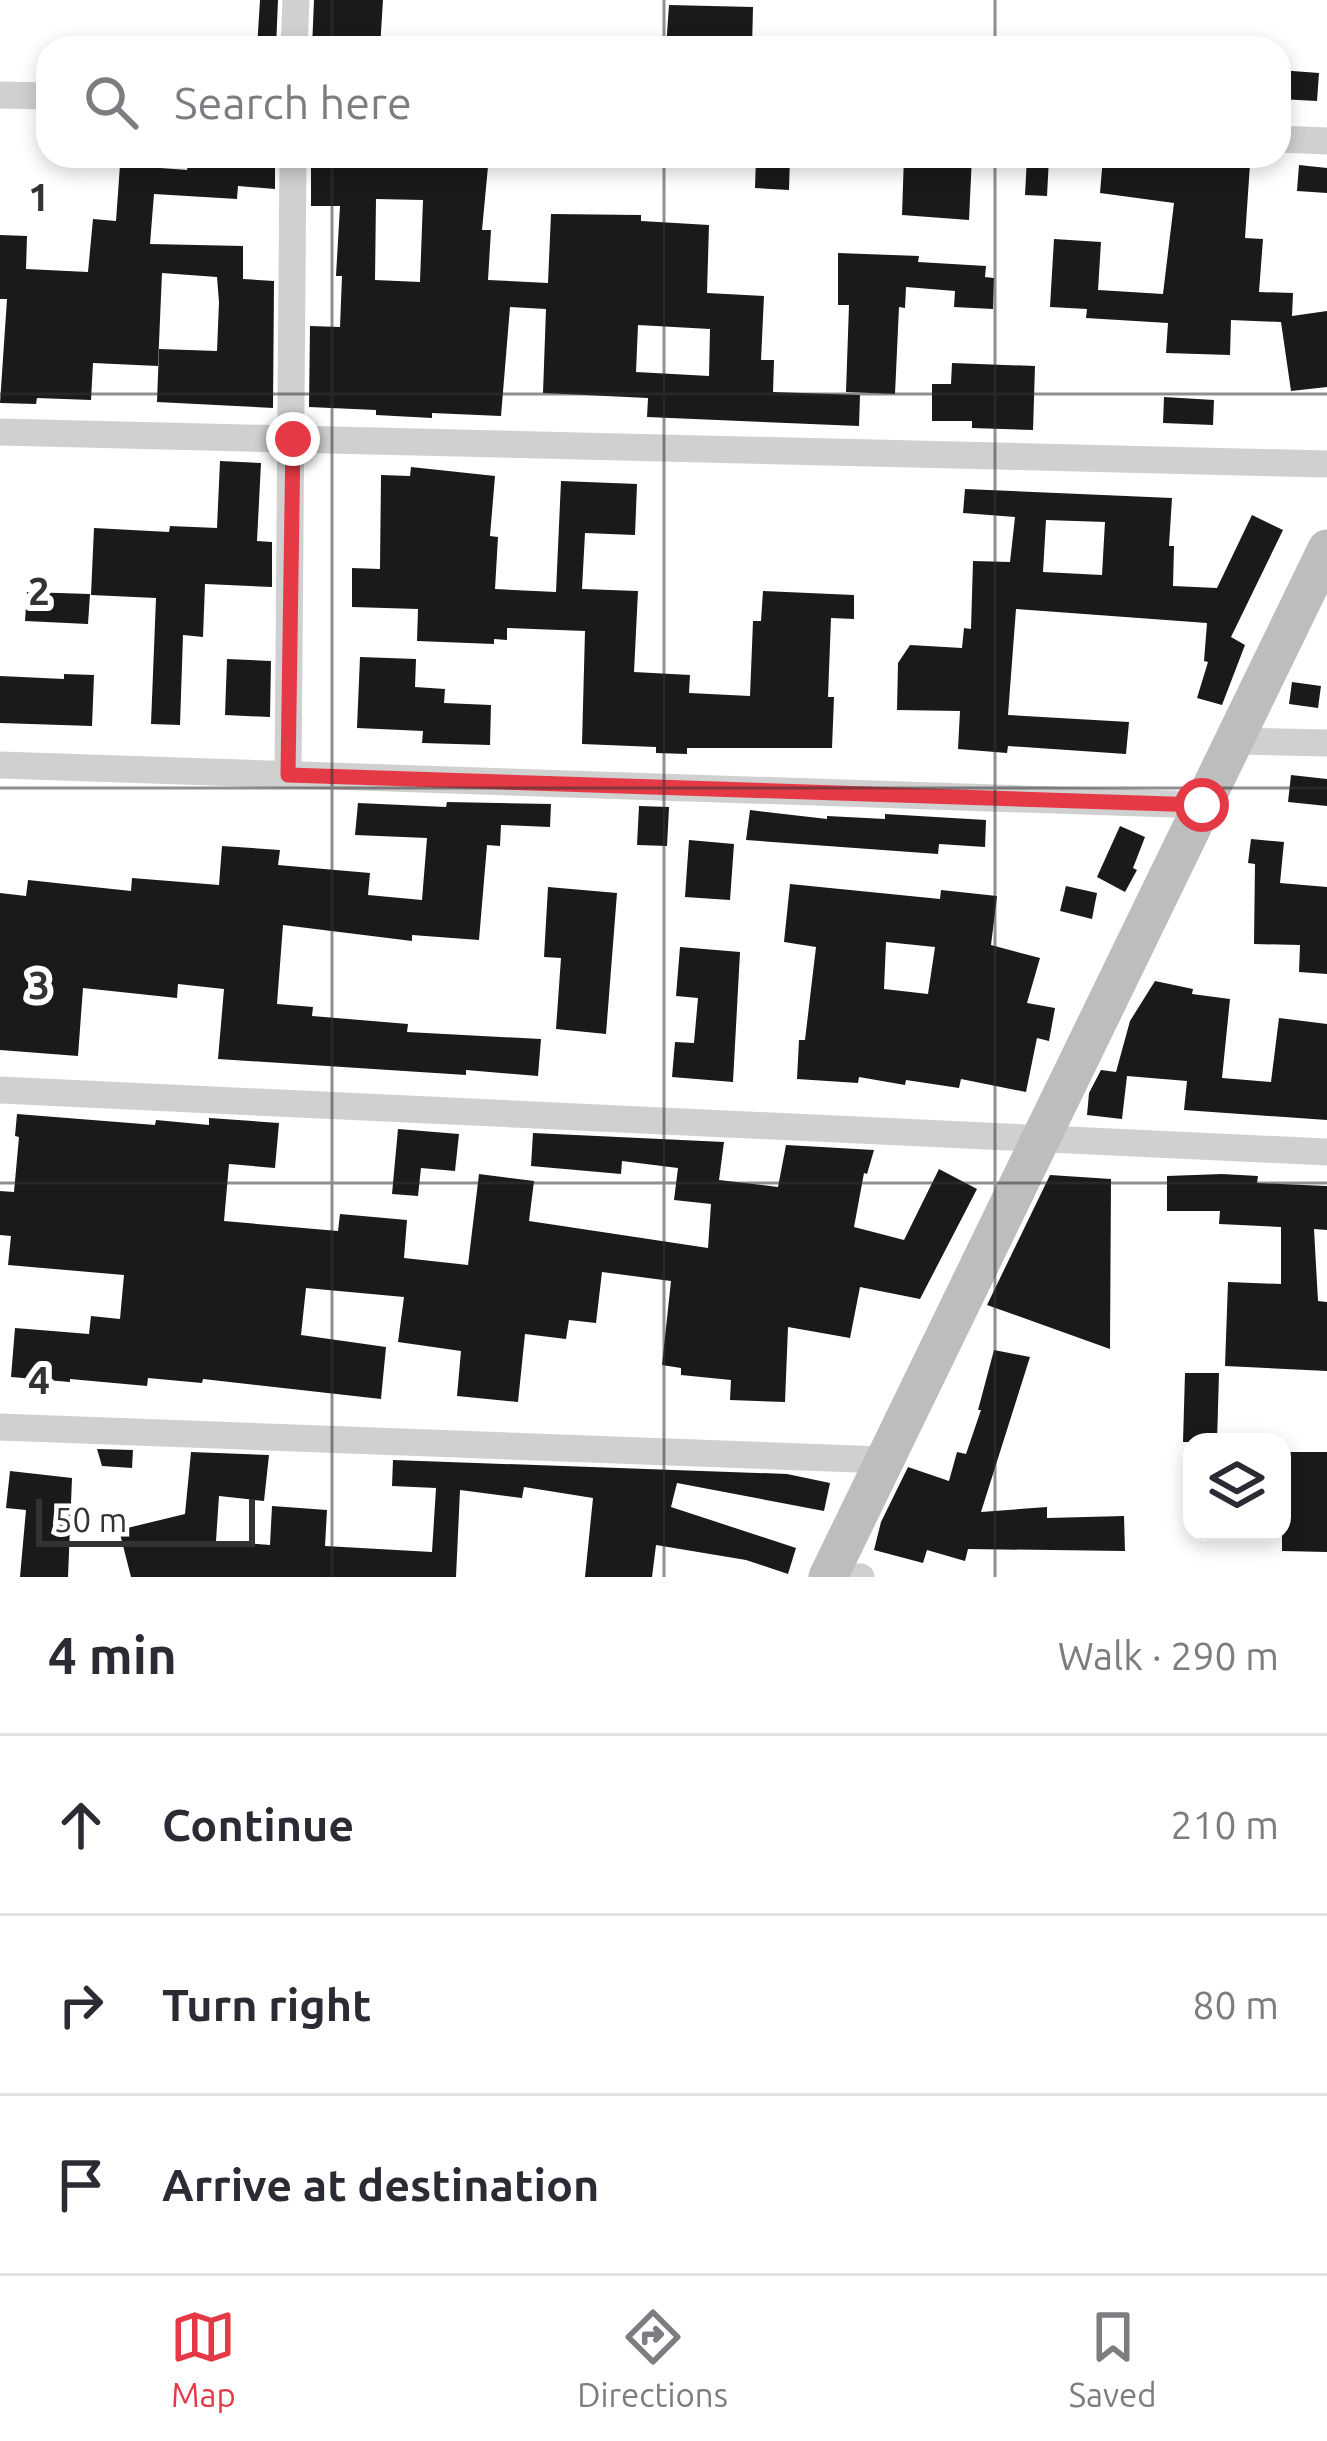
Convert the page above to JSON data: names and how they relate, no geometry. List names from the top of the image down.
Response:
{
  "scale_bar": "50 m",
  "page": {
    "search": "Search here",
    "scale": "50 m",
    "heading": ["4 min", "Walk · 290 m"],
    "list": [
      ["Continue", "210 m"],
      ["Turn right", "80 m"],
      "Arrive at destination"
    ],
    "nav": ["Map", "Directions", "Saved"]
  },
  "grid": {
    "rows": [
      "1",
      "2",
      "3",
      "4"
    ]
  }
}
